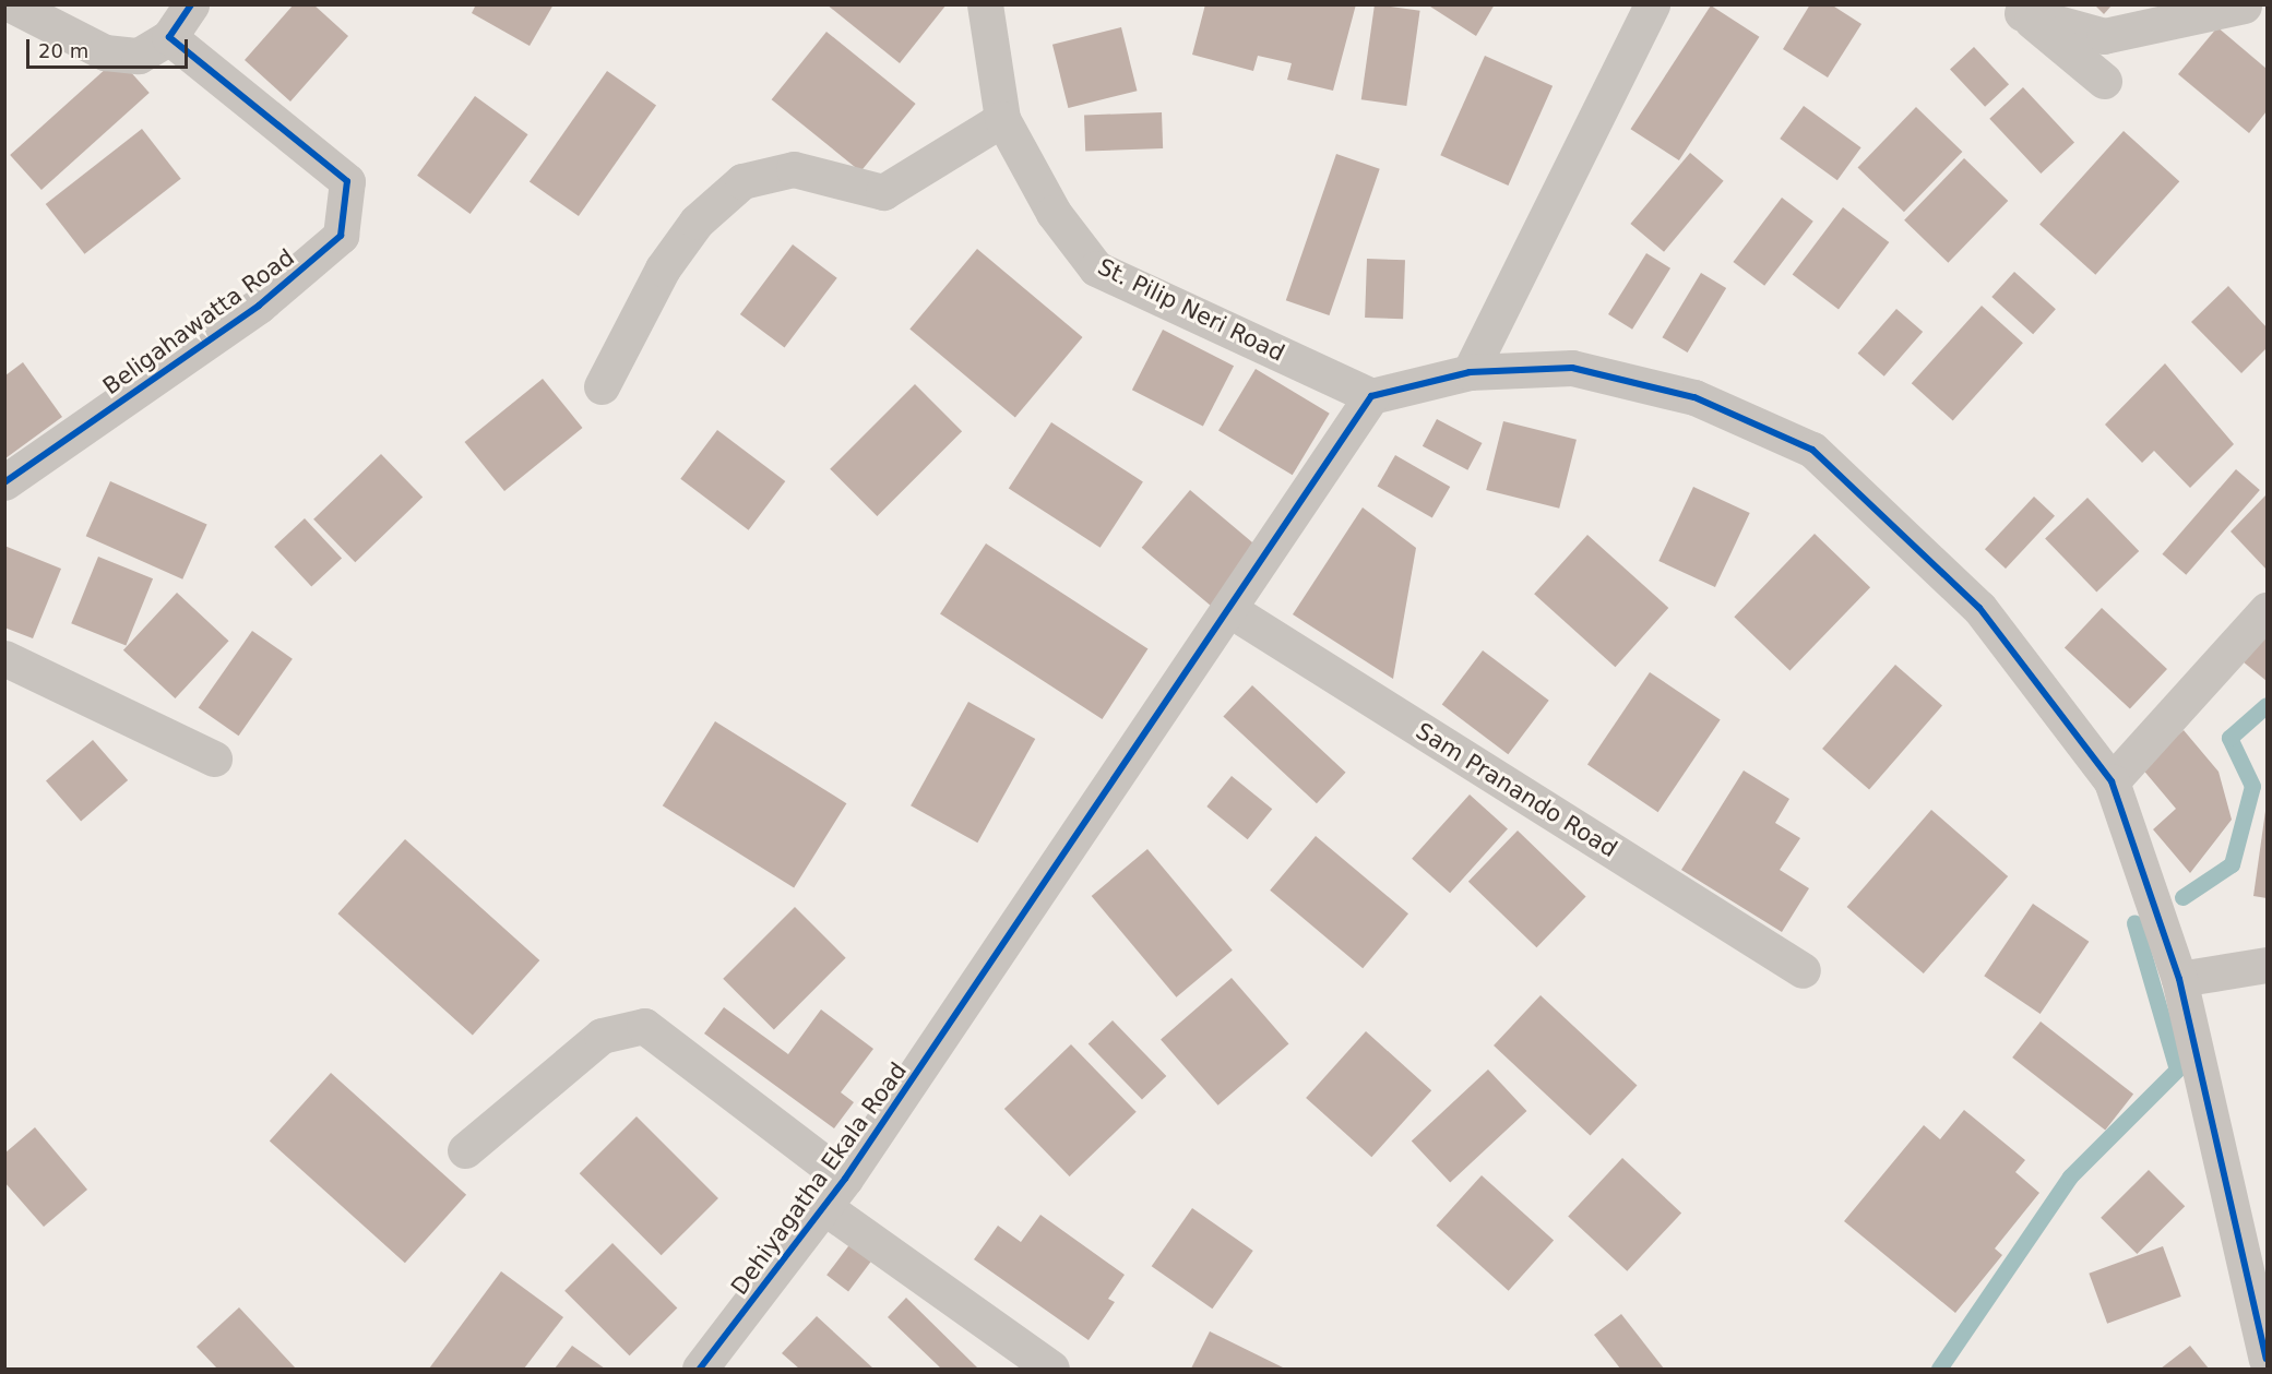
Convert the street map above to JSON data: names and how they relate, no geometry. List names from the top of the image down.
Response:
{
  "streets": {
    "street": [
      "St. Pilip Neri Road",
      "Beligahawatta Road",
      "Sam Pranando Road",
      "Dehiyagatha Ekala Road"
    ]
  },
  "crossings": [
    ["St. Pilip Neri Road", "Dehiyagatha Ekala Road"],
    ["Sam Pranando Road", "Dehiyagatha Ekala Road"]
  ],
  "scale_bar": "20 m"
}
